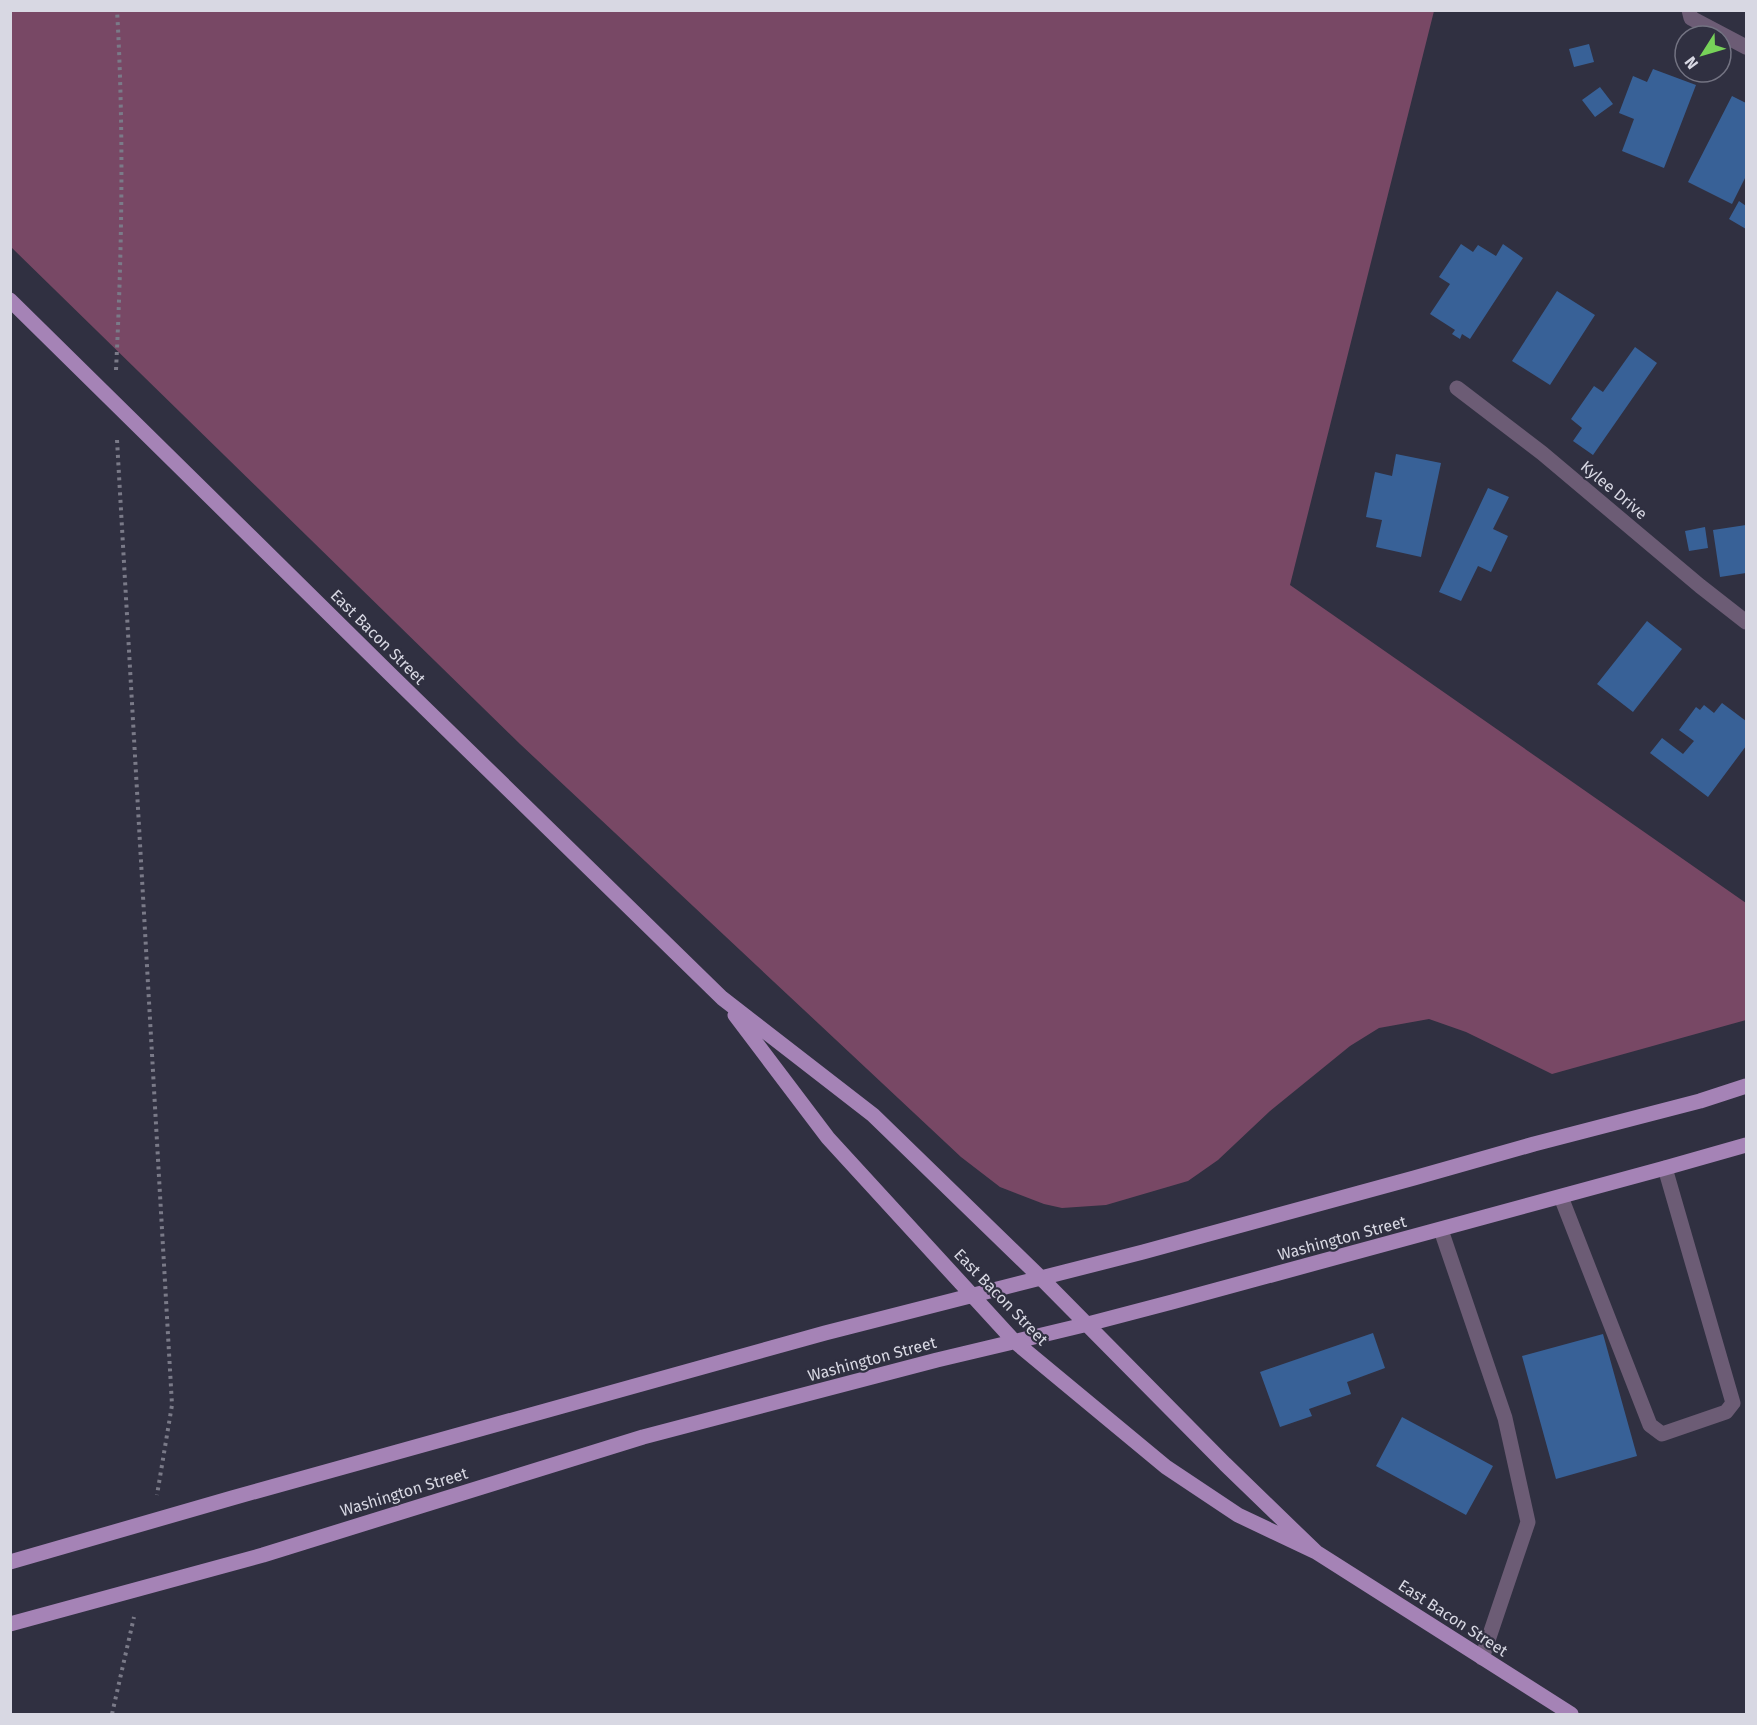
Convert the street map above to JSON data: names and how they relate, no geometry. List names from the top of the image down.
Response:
{
  "streets": {
    "main road": ["East Bacon Street", "Washington Street"],
    "street": ["Kylee Drive"]
  },
  "crossings": [
    ["East Bacon Street", "Washington Street"]
  ],
  "north": "bottom left"
}
